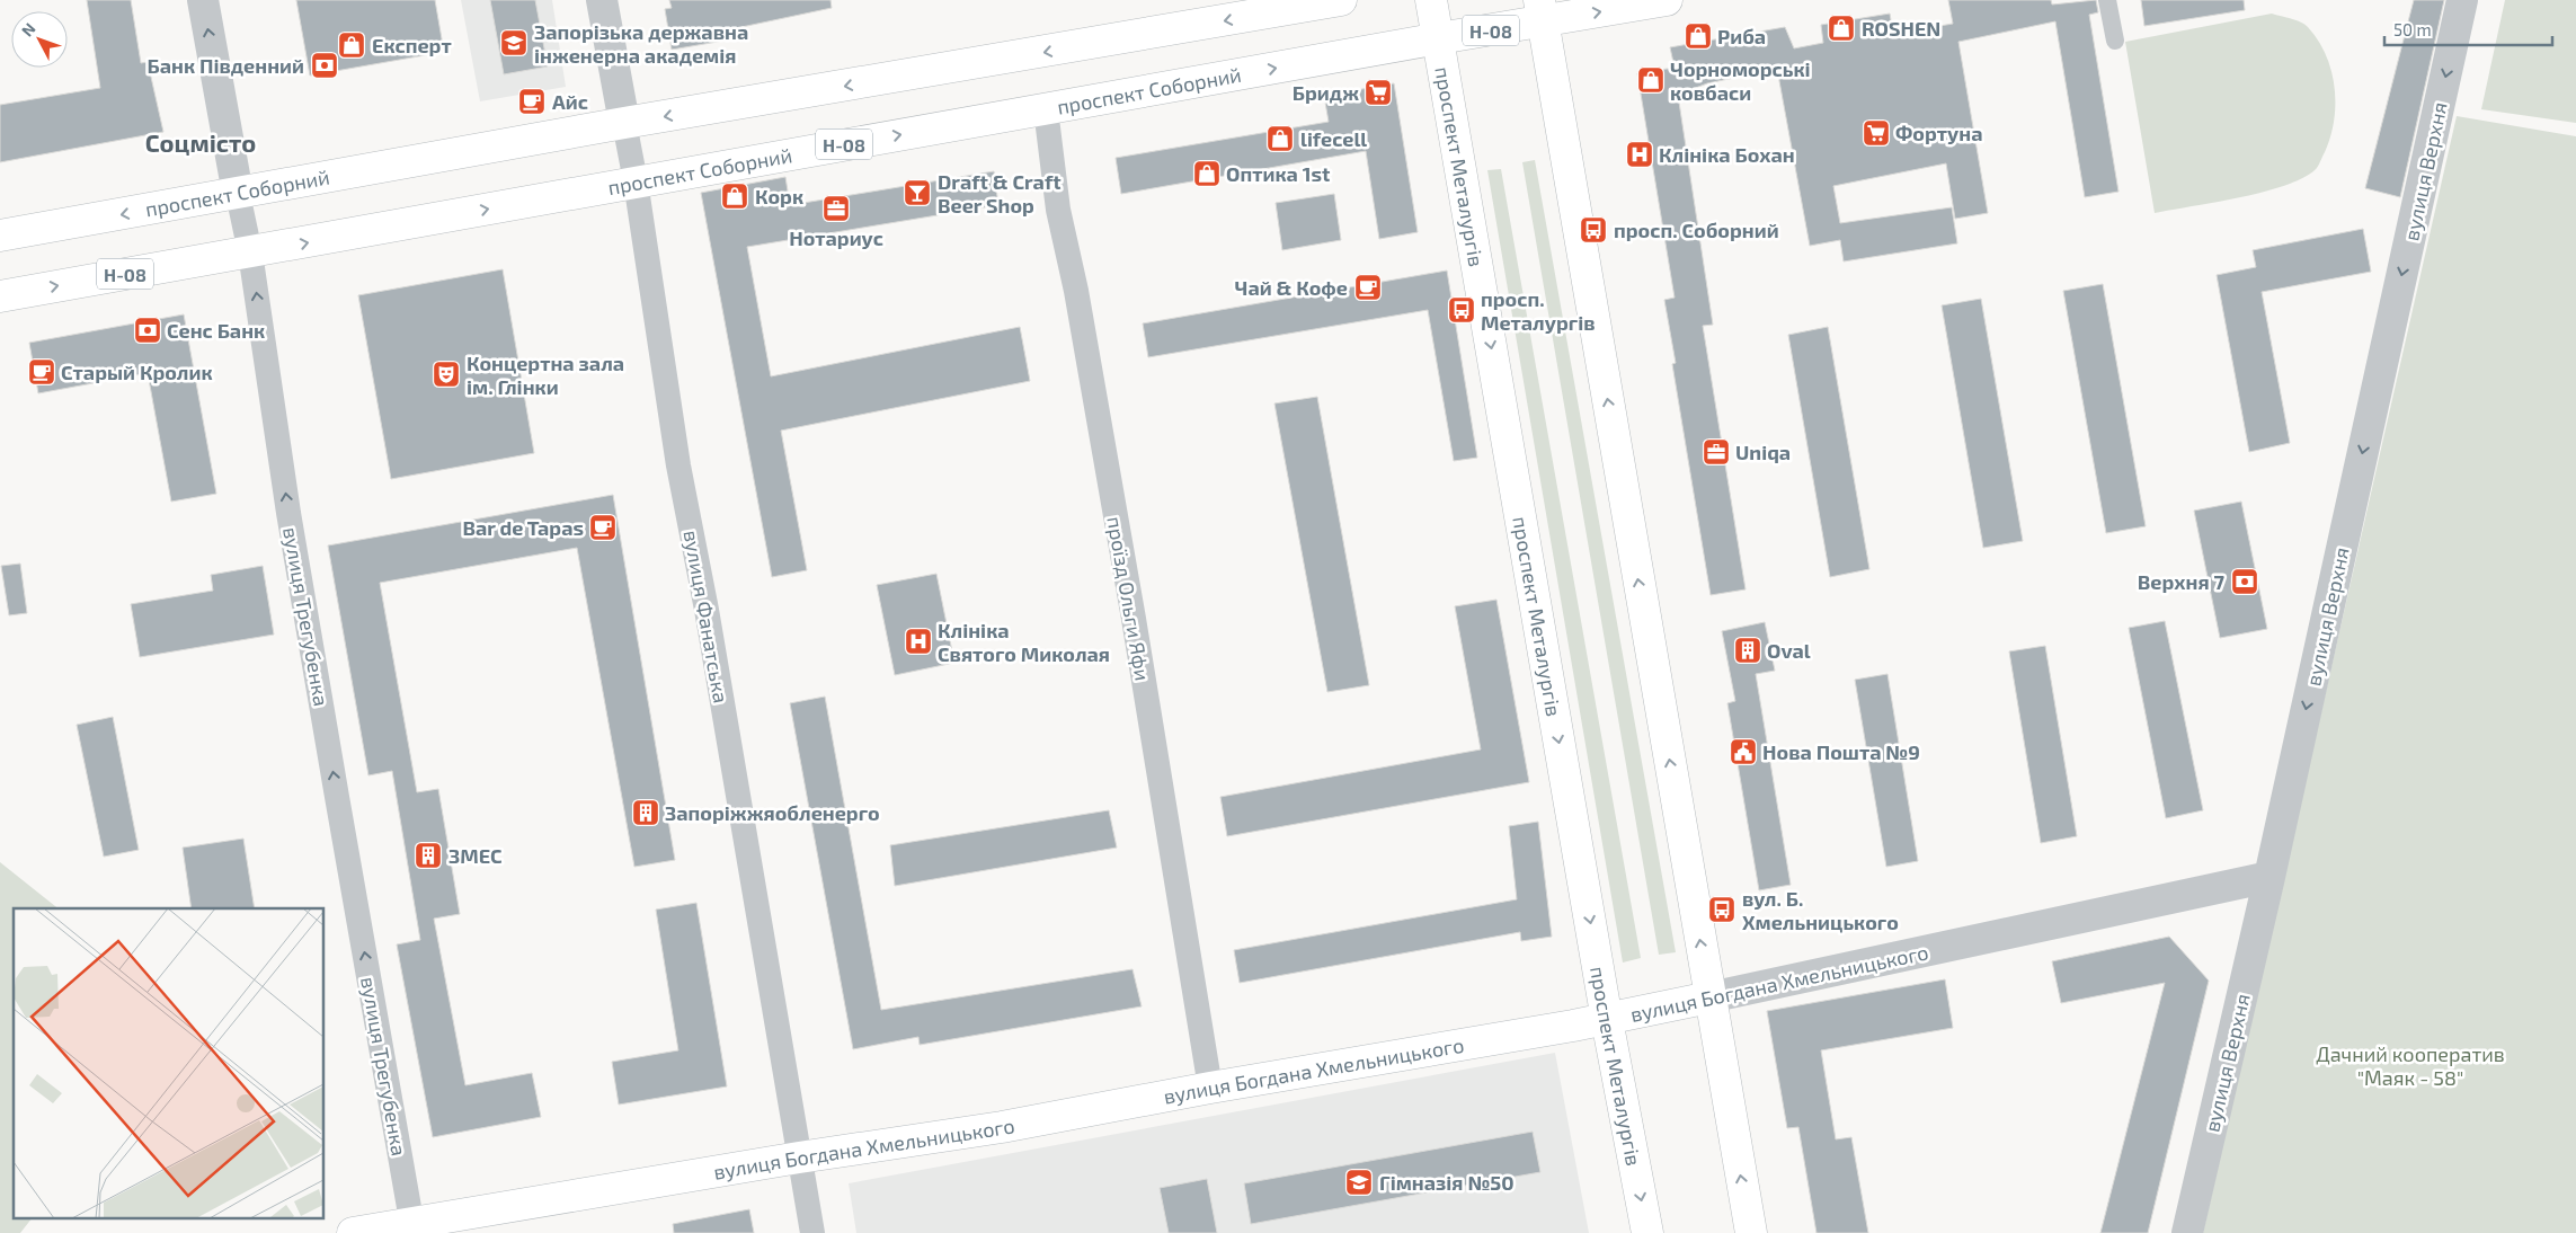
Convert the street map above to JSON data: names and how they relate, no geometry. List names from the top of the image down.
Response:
{
  "streets": {
    "main road": [
      "Н-08",
      "проспект Соборний",
      "проспект Металургів",
      "вулиця Богдана Хмельницького"
    ],
    "street": [
      "вулиця Верхня",
      "проїзд Ольги Яфи",
      "вулиця Трегубенка",
      "вулиця Фанатська"
    ]
  },
  "crossings": [
    ["проспект Соборний", "проспект Металургів"],
    ["проспект Соборний", "проїзд Ольги Яфи"],
    ["проспект Соборний", "вулиця Трегубенка"],
    ["проспект Соборний", "вулиця Фанатська"],
    ["проспект Металургів", "вулиця Богдана Хмельницького"],
    ["вулиця Верхня", "вулиця Богдана Хмельницького"],
    ["проїзд Ольги Яфи", "вулиця Богдана Хмельницького"],
    ["вулиця Трегубенка", "вулиця Богдана Хмельницького"],
    ["вулиця Фанатська", "вулиця Богдана Хмельницького"]
  ],
  "one_way": ["вулиця Верхня", "вулиця Трегубенка"],
  "districts": ["Соцмісто"],
  "parks": ["Дачний кооператив \"Маяк - 58\""],
  "places": {
    "shop": [
      "ROSHEN",
      "Риба",
      "Експерт",
      "Чорноморські ковбаси",
      "lifecell",
      "Оптика 1st",
      "Корк"
    ],
    "school or university": ["Запорізька державна інженерна академія", "Гімназія №50"],
    "bank": ["Банк Південний", "Сенс Банк", "Верхня 7"],
    "supermarket": ["Бридж", "Фортуна"],
    "cafe": [
      "Айс",
      "Чай & Кофе",
      "Старый Кролик",
      "Bar de Tapas"
    ],
    "hospital": ["Клініка Бохан", "Клініка Святого Миколая"],
    "bar": ["Draft & Craft Beer Shop"],
    "office": ["Нотариус", "Uniqa"],
    "bus stop": ["просп. Соборний", "просп. Металургів", "вул. Б. Хмельницького"],
    "theatre": ["Концертна зала ім. Глінки"],
    "building": ["Oval", "Запоріжжяобленерго", "ЗМЕС"],
    "public building": ["Нова Пошта №9"]
  },
  "scale_bar": "50 m",
  "north": "top left"
}
